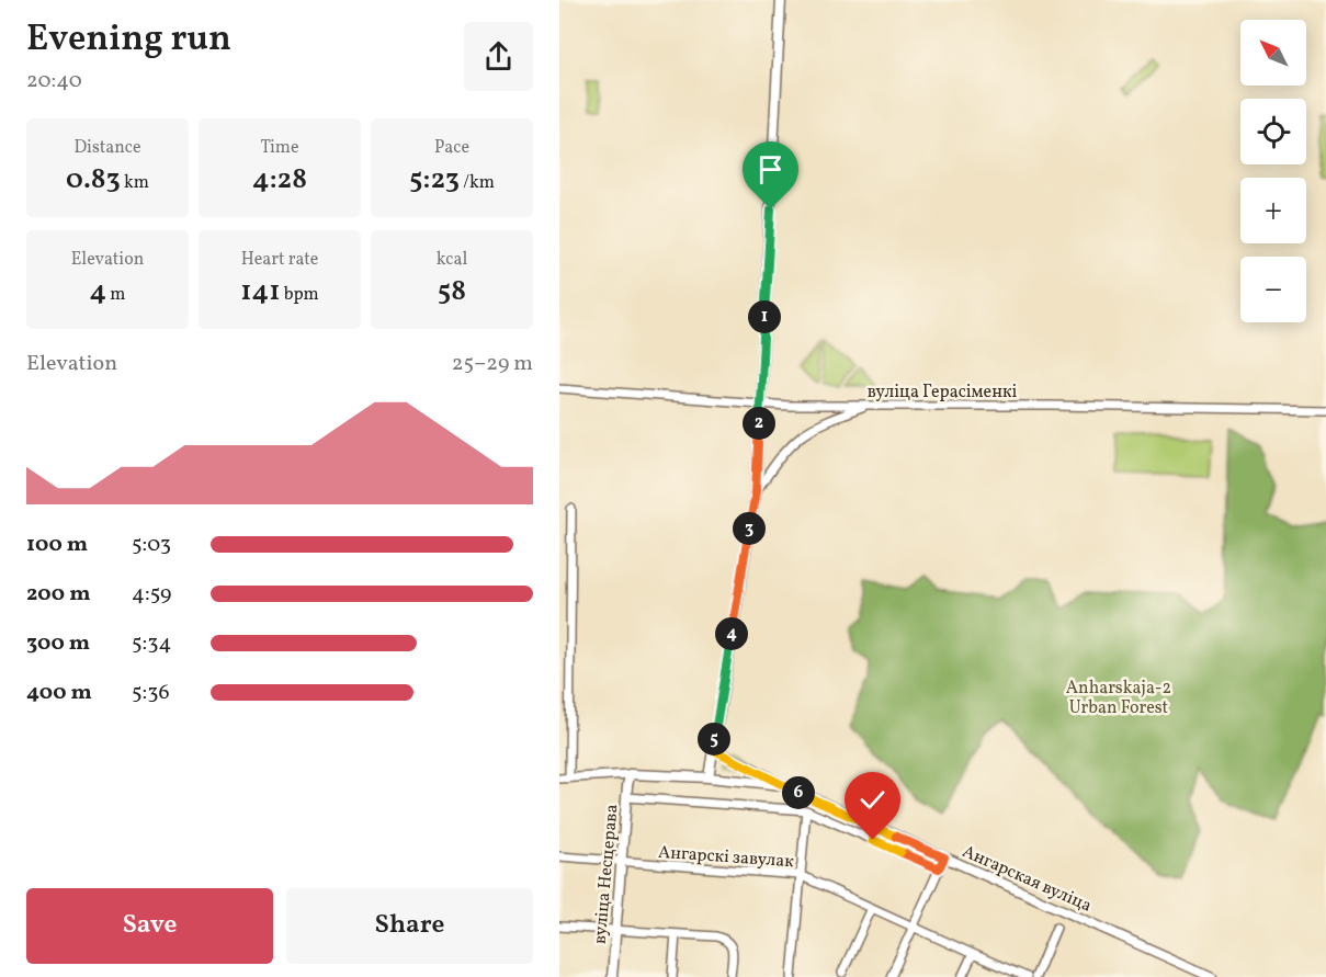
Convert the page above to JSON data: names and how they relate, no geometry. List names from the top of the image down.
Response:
{
  "streets": {
    "main road": ["вуліца Несцерава", "Ангарская вуліца"],
    "street": ["вуліца Герасіменкі", "Ангарскі завулак"]
  },
  "crossings": [
    ["Ангарскі завулак", "вуліца Несцерава"],
    ["вуліца Несцерава", "Ангарская вуліца"]
  ],
  "parks": ["Anharskaja-2 Urban Forest"],
  "north": "top left",
  "page": {
    "heading": ["Evening run", "20:40"],
    "map_buttons": ["+", "−"],
    "stats": [
      ["Distance", "0.83 km"],
      ["Time", "4:28"],
      ["Pace", "5:23 /km"],
      ["Elevation", "4 m"],
      ["Heart rate", "141 bpm"],
      ["kcal", "58"]
    ],
    "pins": [
      "1",
      "2",
      "3",
      "4",
      "5",
      "6"
    ],
    "chart": ["Elevation", "25–29 m"],
    "list": [
      {
        "name": "100 m",
        "note": "5:03"
      },
      {
        "name": "200 m",
        "note": "4:59"
      },
      {
        "name": "300 m",
        "note": "5:34"
      },
      {
        "name": "400 m",
        "note": "5:36"
      }
    ],
    "buttons": ["Save", "Share"]
  }
}
